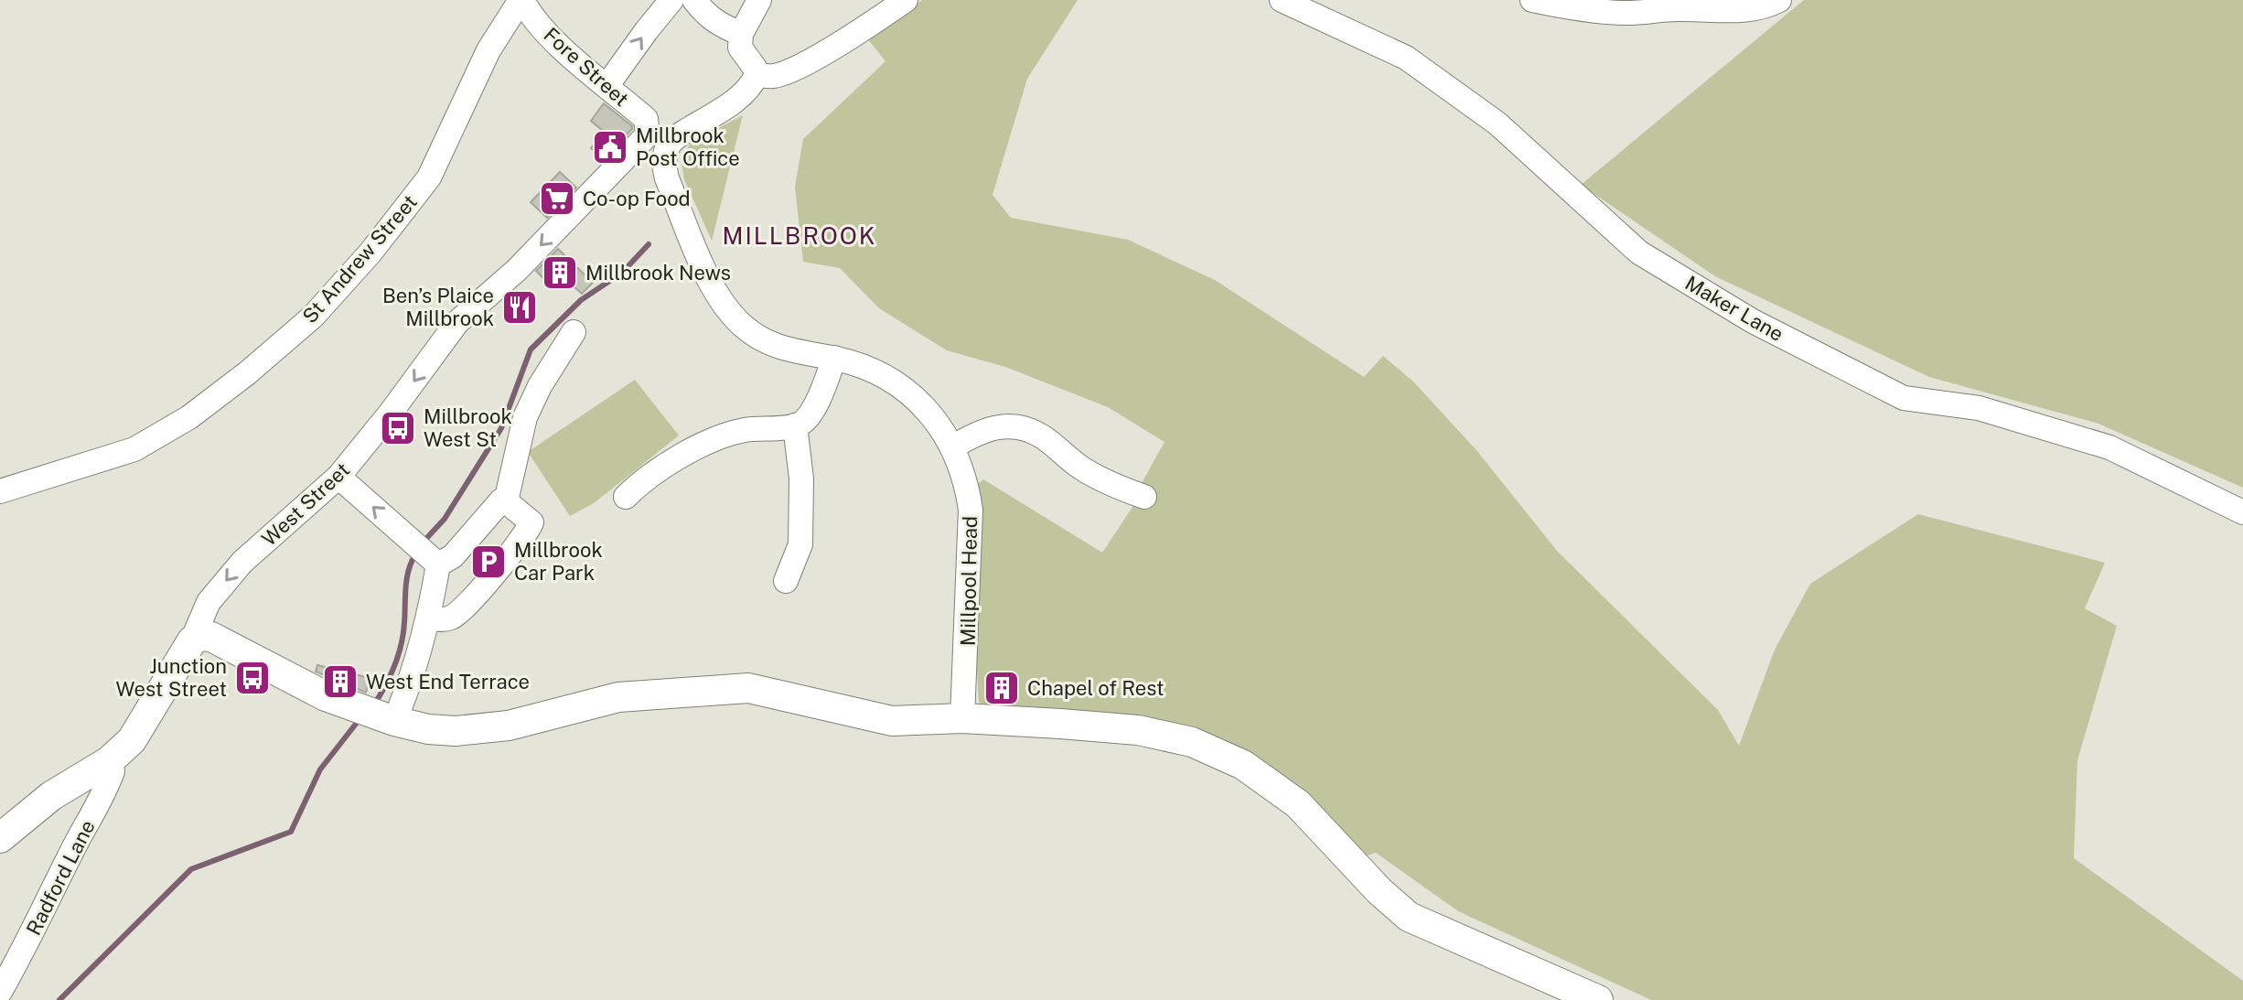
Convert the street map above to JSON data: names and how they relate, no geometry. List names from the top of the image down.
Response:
{
  "streets": {
    "main road": ["West Street"],
    "street": [
      "Fore Street",
      "St Andrew Street",
      "Maker Lane",
      "Millpool Head",
      "Radford Lane"
    ]
  },
  "crossings": [
    ["Fore Street", "St Andrew Street"],
    ["Fore Street", "West Street"],
    ["Fore Street", "Millpool Head"],
    ["West Street", "Millpool Head"],
    ["West Street", "Radford Lane"]
  ],
  "districts": ["MILLBROOK"],
  "places": {
    "public building": ["Millbrook Post Office"],
    "supermarket": ["Co-op Food"],
    "building": ["Millbrook News", "West End Terrace", "Chapel of Rest"],
    "restaurant": ["Ben’s Plaice Millbrook"],
    "bus stop": ["Millbrook West St", "Junction West Street"],
    "parking": ["Millbrook Car Park"]
  }
}
